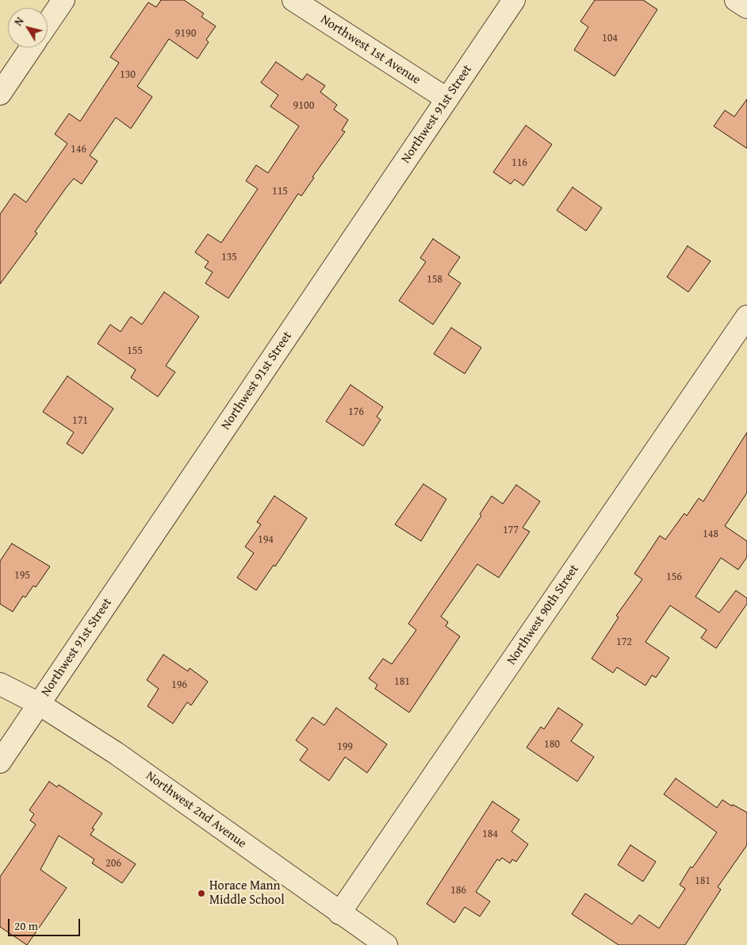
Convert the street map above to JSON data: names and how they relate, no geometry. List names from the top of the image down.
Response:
{
  "streets": {
    "street": [
      "Northwest 1st Avenue",
      "Northwest 91st Street",
      "Northwest 90th Street",
      "Northwest 2nd Avenue"
    ]
  },
  "crossings": [
    ["Northwest 1st Avenue", "Northwest 91st Street"],
    ["Northwest 91st Street", "Northwest 2nd Avenue"],
    ["Northwest 90th Street", "Northwest 2nd Avenue"]
  ],
  "places": ["Horace Mann Middle School"],
  "house_numbers": [
    "9190",
    "104",
    "130",
    "9100",
    "146",
    "116",
    "115",
    "135",
    "158",
    "155",
    "176",
    "171",
    "177",
    "148",
    "194",
    "195",
    "156",
    "172",
    "181",
    "196",
    "180",
    "199",
    "184",
    "206",
    "181",
    "186"
  ],
  "scale_bar": "20 m",
  "north": "top left"
}
